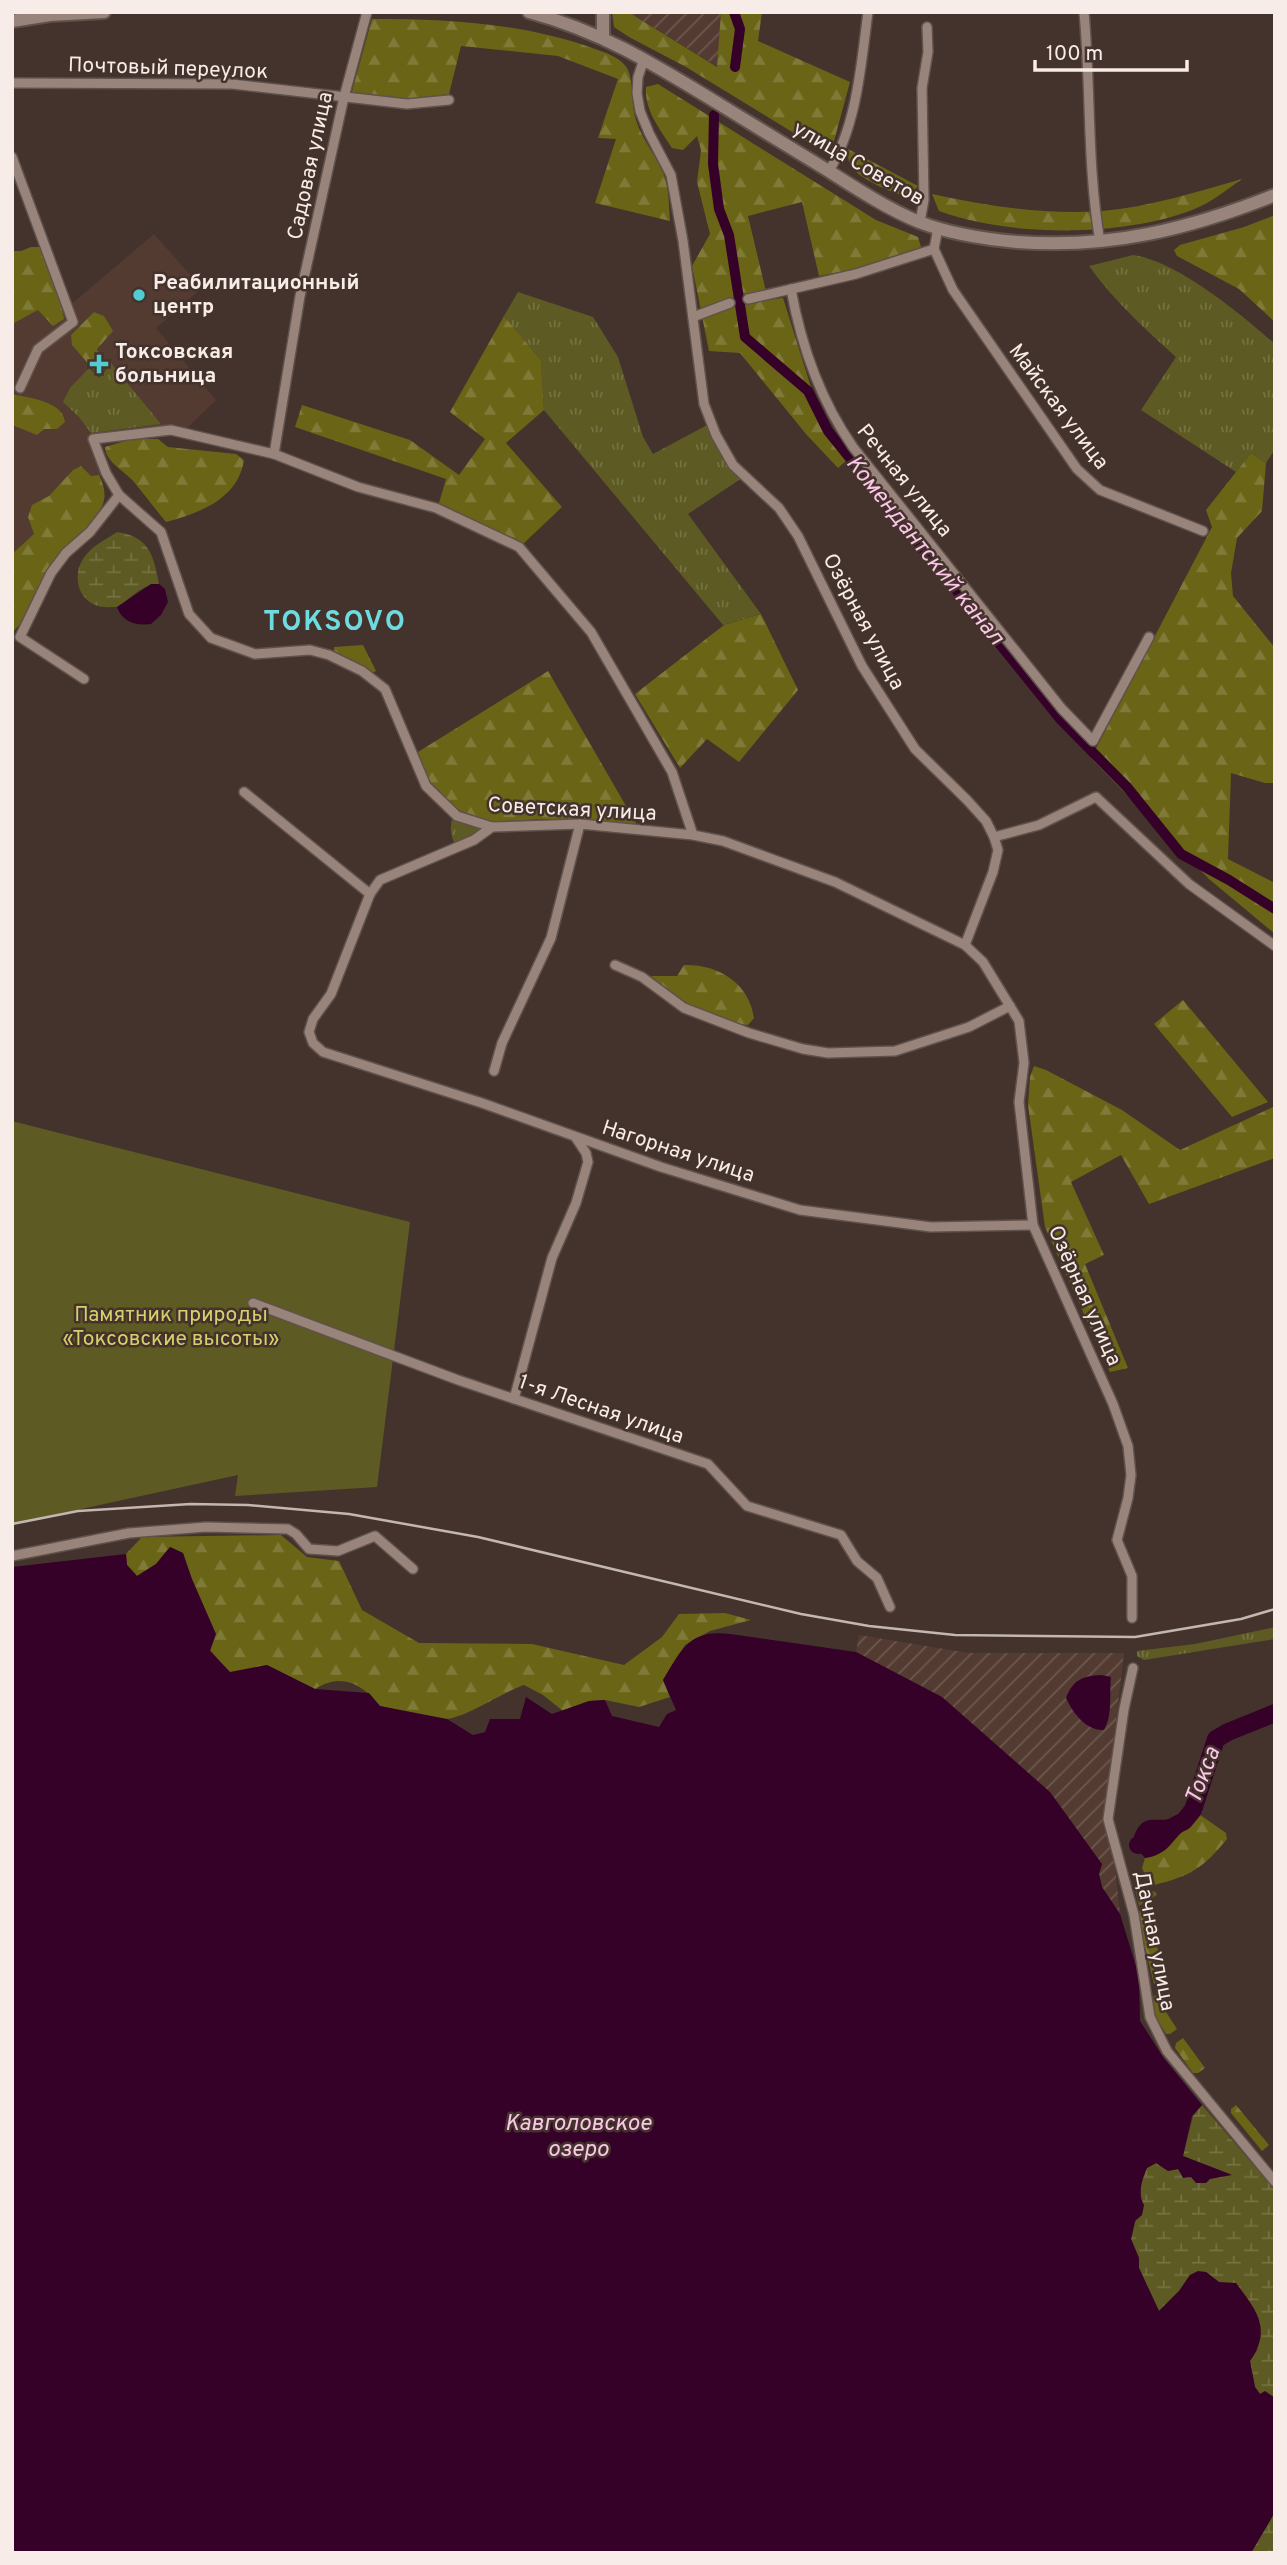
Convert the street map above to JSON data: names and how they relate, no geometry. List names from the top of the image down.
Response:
{
  "streets": {
    "main road": ["улица Советов"],
    "street": [
      "Почтовый переулок",
      "Садовая улица",
      "Майская улица",
      "Речная улица",
      "Озёрная улица",
      "Советская улица",
      "Нагорная улица",
      "1-я Лесная улица",
      "Дачная улица"
    ]
  },
  "crossings": [
    ["Почтовый переулок", "Садовая улица"],
    ["улица Советов", "Озёрная улица"],
    ["Озёрная улица", "Советская улица"],
    ["Озёрная улица", "Нагорная улица"]
  ],
  "districts": ["TOKSOVO"],
  "water": ["Комендантский канал", "Токса", "Кавголовское озеро"],
  "parks": ["Памятник природы «Токсовские высоты»"],
  "places": {
    "other": ["Реабилитационный центр"],
    "health": ["Токсовская больница"]
  },
  "scale_bar": "100 m"
}
